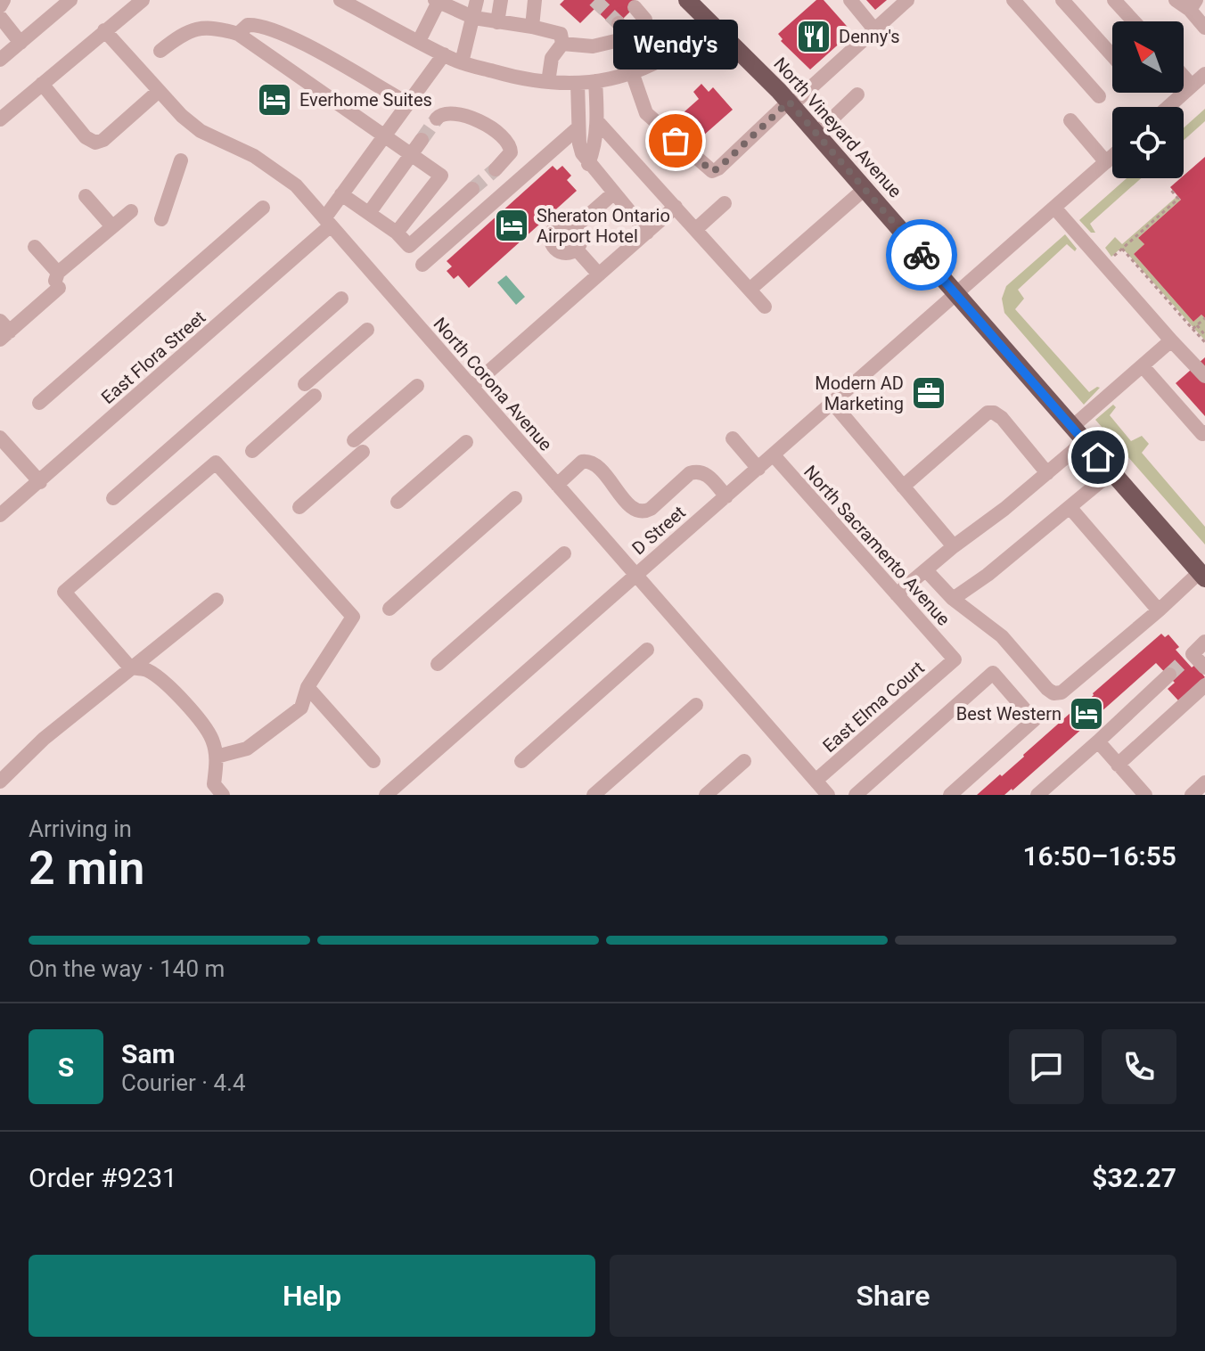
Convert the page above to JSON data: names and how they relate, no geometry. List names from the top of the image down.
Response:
{
  "streets": {
    "main road": ["North Vineyard Avenue"],
    "street": [
      "East Flora Street",
      "North Corona Avenue",
      "D Street",
      "North Sacramento Avenue",
      "East Elma Court"
    ]
  },
  "crossings": [
    ["North Vineyard Avenue", "D Street"],
    ["East Flora Street", "North Corona Avenue"],
    ["North Corona Avenue", "D Street"],
    ["North Corona Avenue", "East Elma Court"],
    ["D Street", "North Sacramento Avenue"],
    ["North Sacramento Avenue", "East Elma Court"]
  ],
  "places": {
    "restaurant": ["Denny's"],
    "hotel": ["Everhome Suites", "Sheraton Ontario Airport Hotel", "Best Western"],
    "other": ["Wendy's"],
    "office": ["Modern AD Marketing"]
  },
  "north": "top left",
  "page": {
    "bubble": "Wendy's",
    "heading": ["2 min", "Arriving in", "16:50–16:55"],
    "panel": [
      "Sam",
      "Courier · 4.4",
      "Order #9231",
      "$32.27"
    ],
    "bar": "On the way · 140 m",
    "round": "S",
    "buttons": ["Help", "Share"]
  }
}
